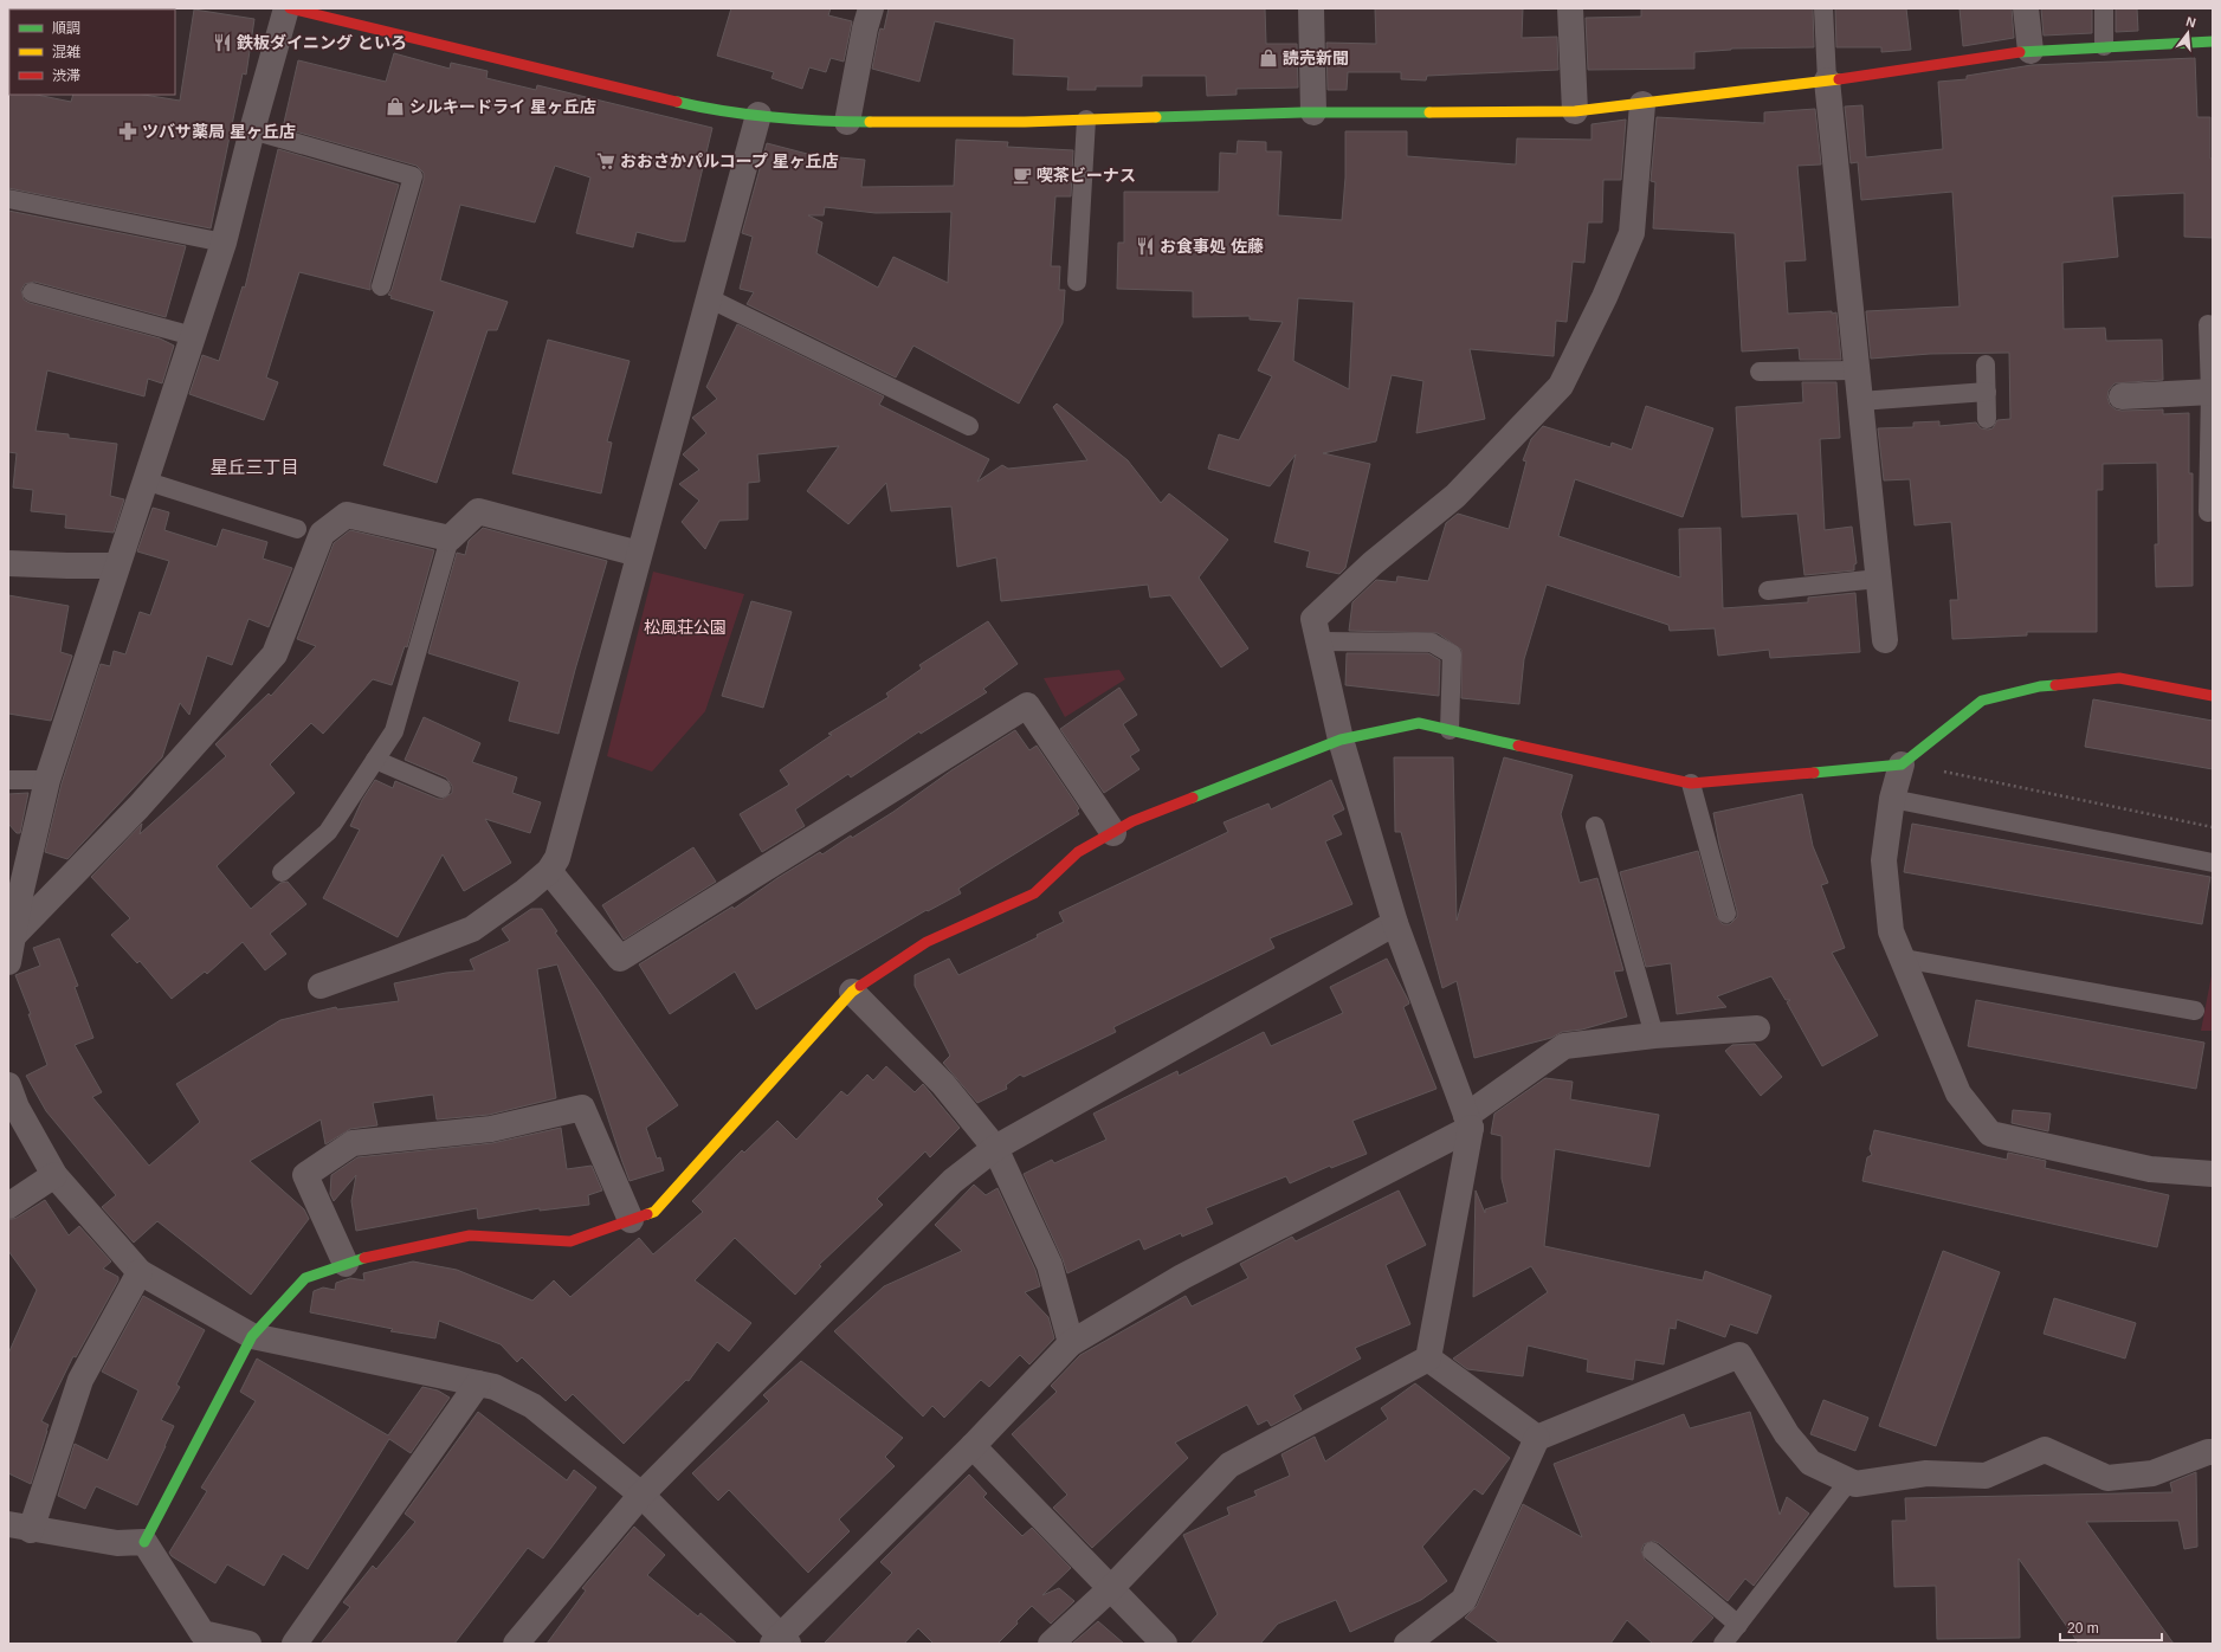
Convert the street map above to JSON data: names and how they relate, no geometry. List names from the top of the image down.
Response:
{
  "districts": ["星丘三丁目"],
  "parks": ["松風荘公園"],
  "places": {
    "restaurant": ["鉄板ダイニング といろ", "お食事処 佐藤"],
    "shop": ["読売新聞", "シルキードライ 星ヶ丘店"],
    "pharmacy": ["ツバサ薬局 星ヶ丘店"],
    "supermarket": ["おおさかパルコープ 星ヶ丘店"],
    "cafe": ["喫茶ビーナス"]
  },
  "legend": ["順調", "混雑", "渋滞"],
  "scale_bar": "20 m",
  "north": "top"
}
